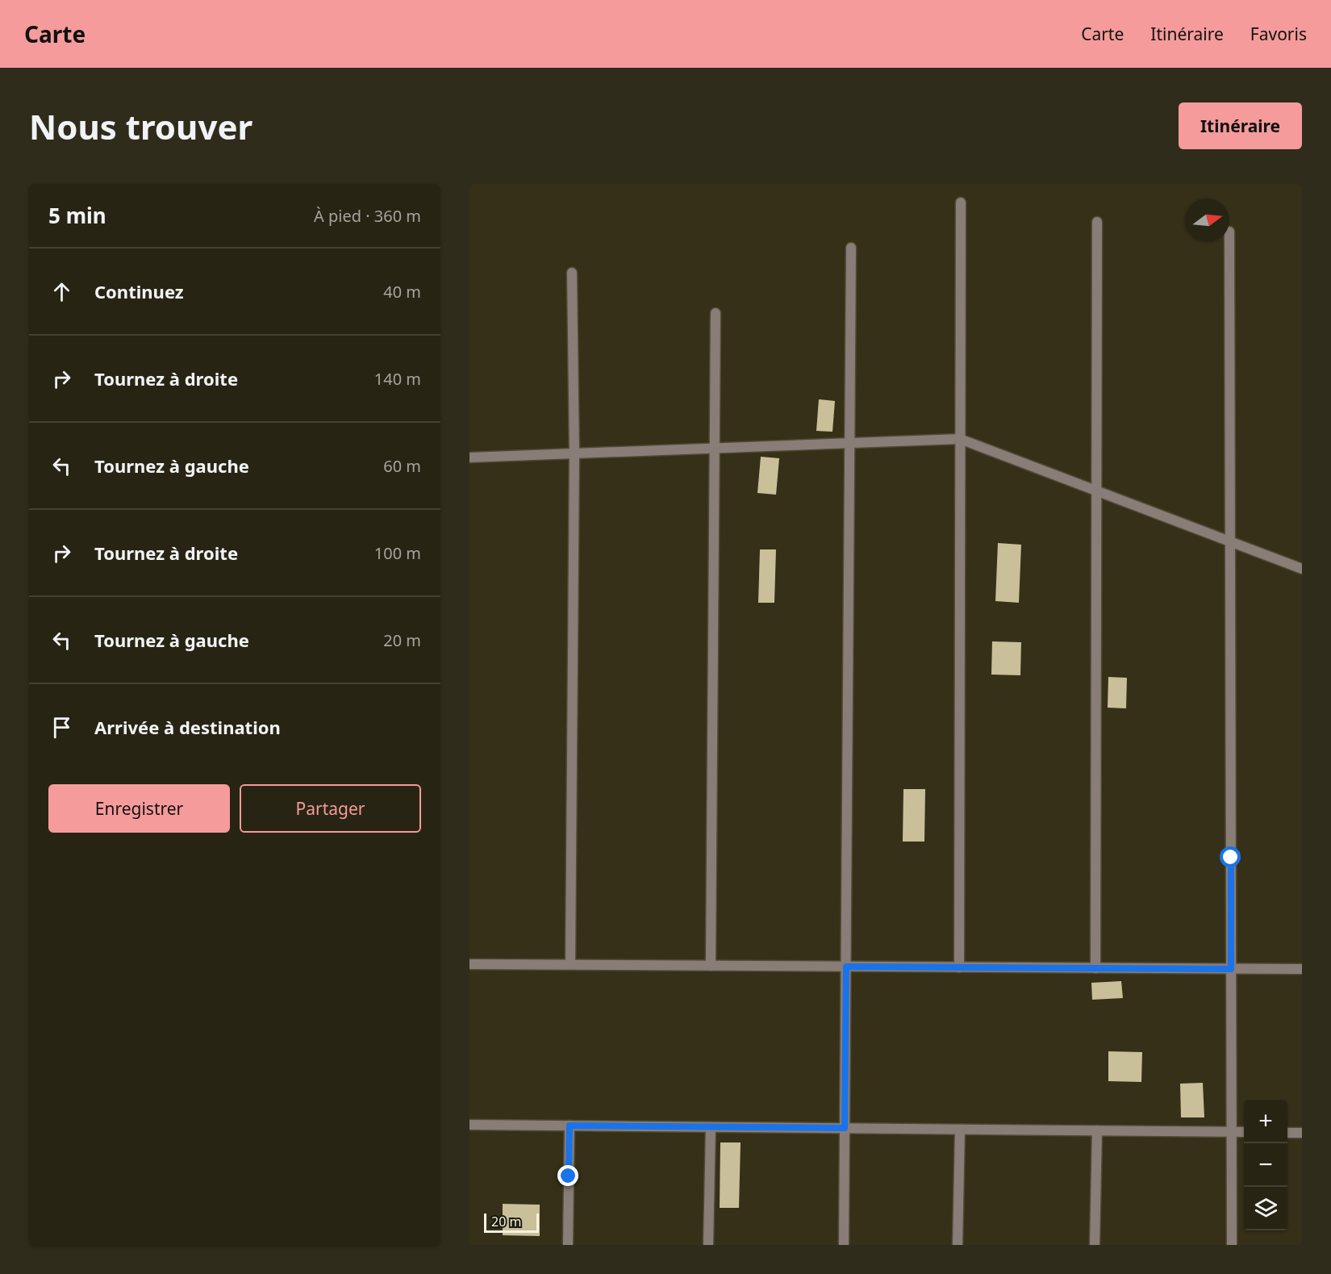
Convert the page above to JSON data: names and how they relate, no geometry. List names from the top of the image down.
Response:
{
  "scale_bar": "20 m",
  "north": "right",
  "page": {
    "header": "Carte",
    "nav": ["Carte", "Itinéraire", "Favoris"],
    "buttons": [
      "Itinéraire",
      ["Enregistrer", "Partager"]
    ],
    "title": "Nous trouver",
    "heading": ["5 min", "À pied · 360 m"],
    "list": [
      ["Continuez", "40 m"],
      ["Tournez à droite", "140 m"],
      ["Tournez à gauche", "60 m"],
      ["Tournez à droite", "100 m"],
      ["Tournez à gauche", "20 m"],
      "Arrivée à destination"
    ],
    "map_buttons": ["+", "−"],
    "scale": "20 m"
  }
}
